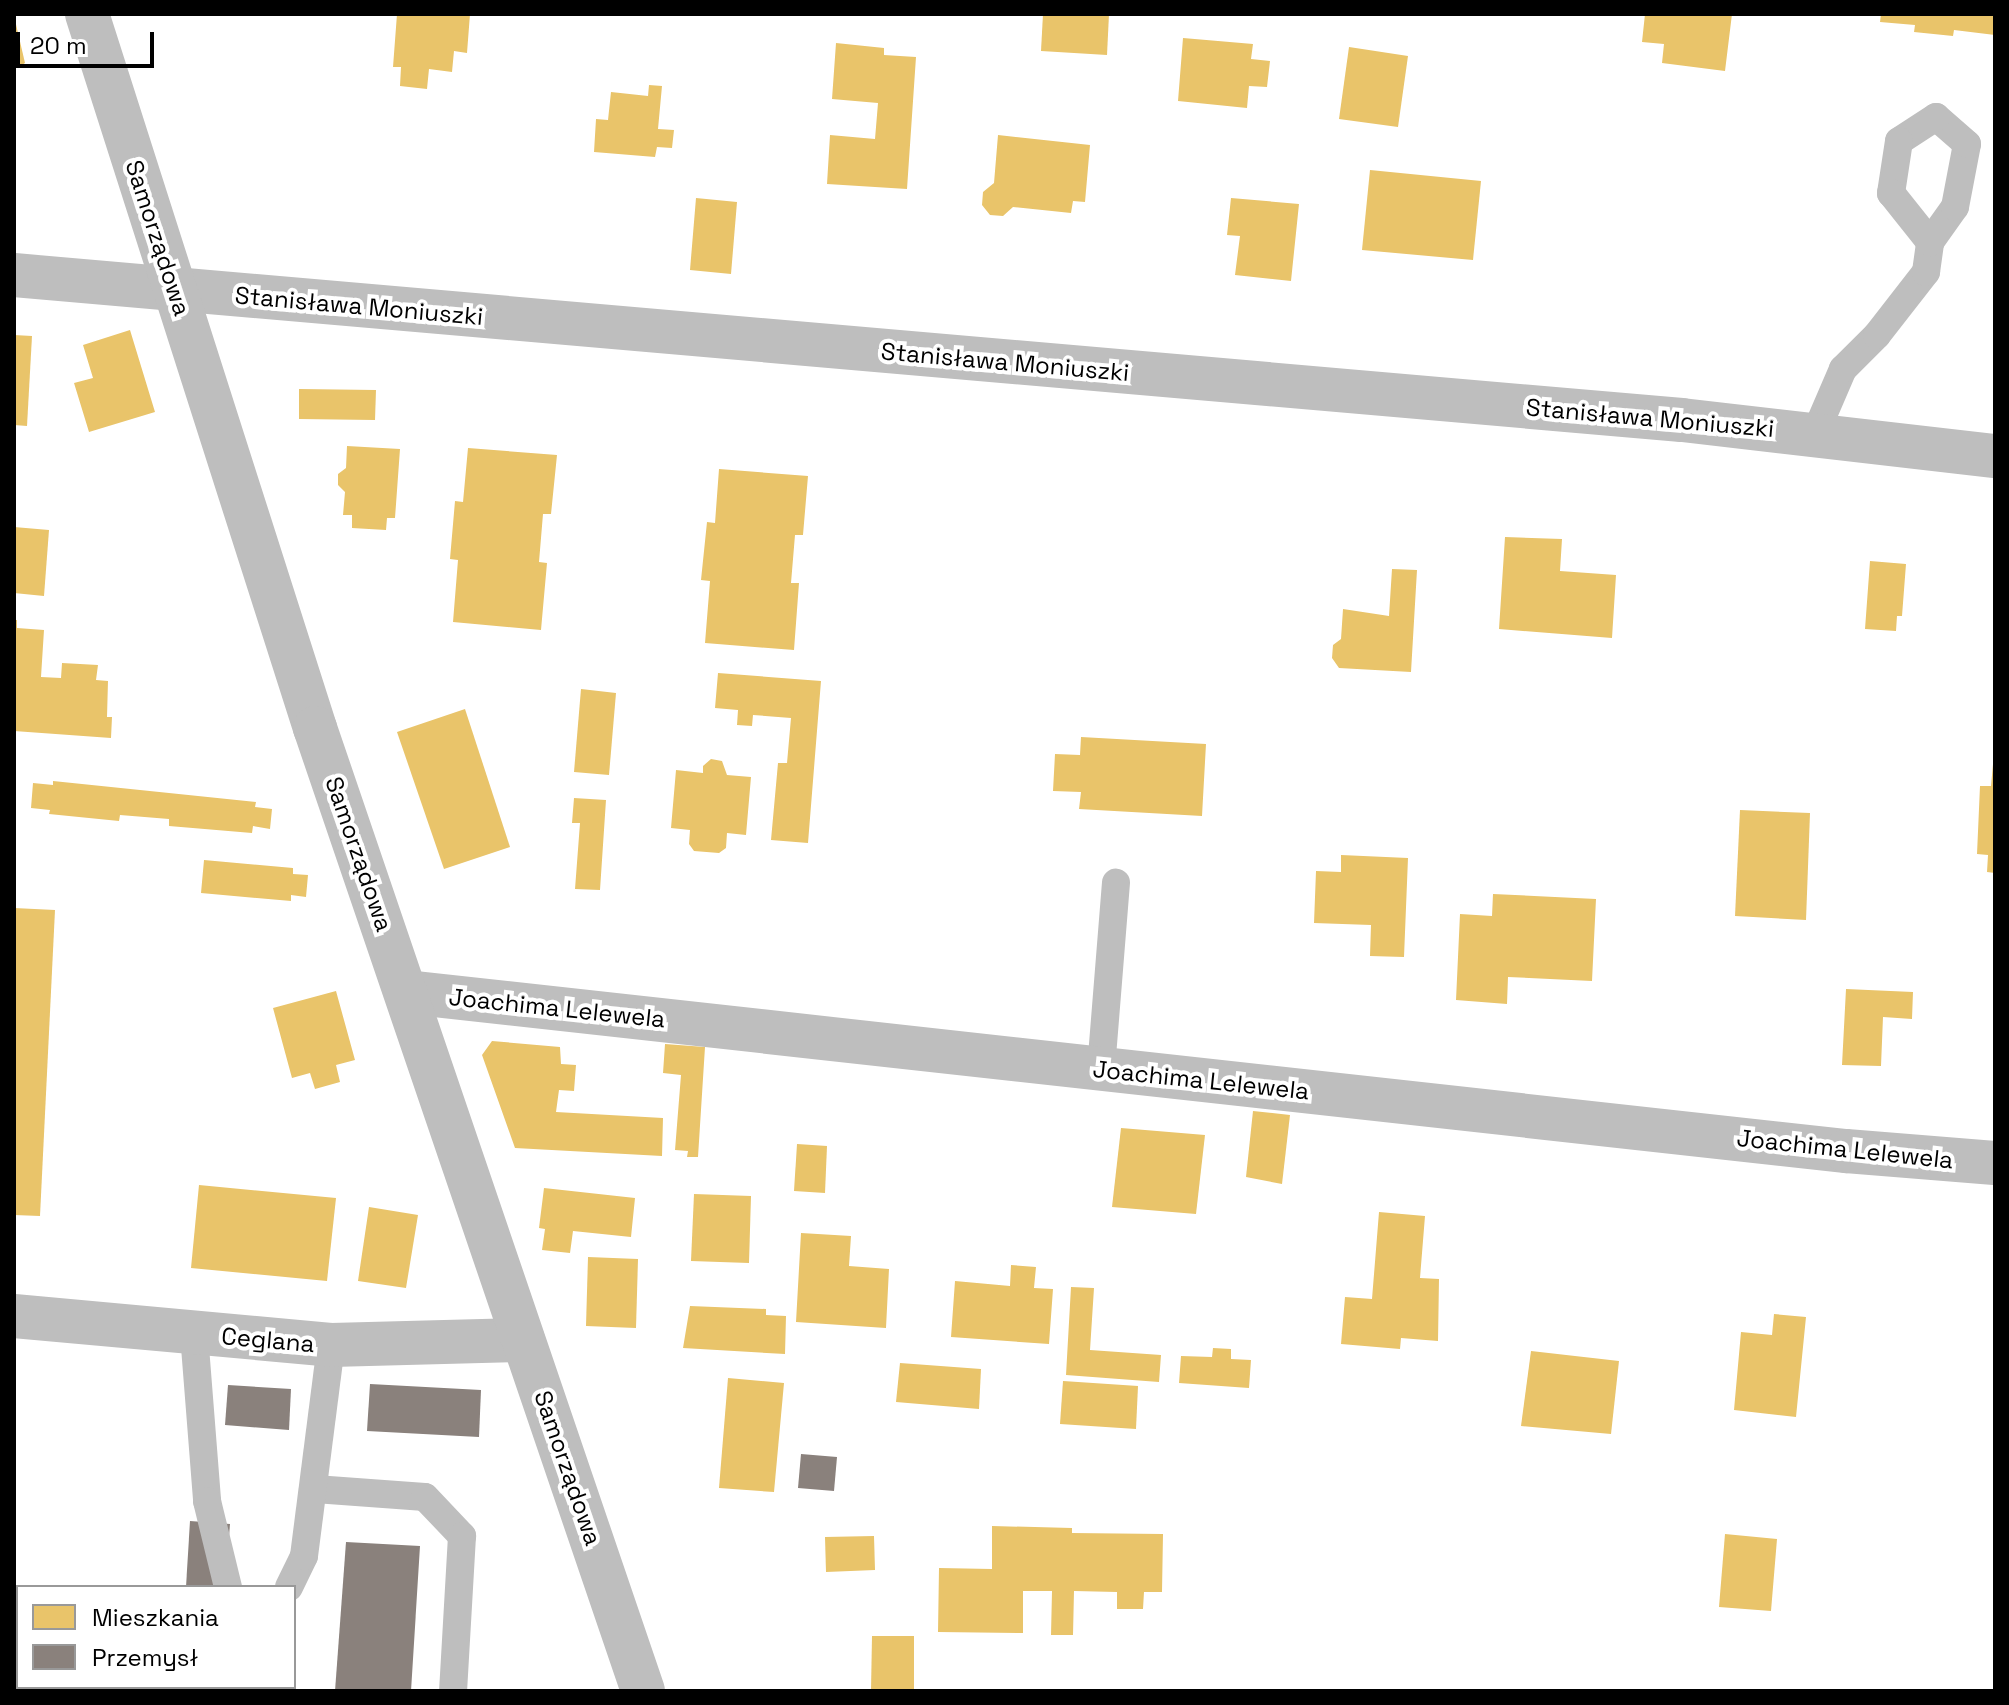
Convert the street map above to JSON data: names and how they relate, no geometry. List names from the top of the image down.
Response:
{
  "streets": {
    "street": [
      "Samorządowa",
      "Stanisława Moniuszki",
      "Joachima Lelewela",
      "Ceglana"
    ]
  },
  "crossings": [
    ["Samorządowa", "Stanisława Moniuszki"],
    ["Samorządowa", "Joachima Lelewela"],
    ["Samorządowa", "Ceglana"]
  ],
  "legend": ["Mieszkania", "Przemysł"],
  "scale_bar": "20 m"
}
